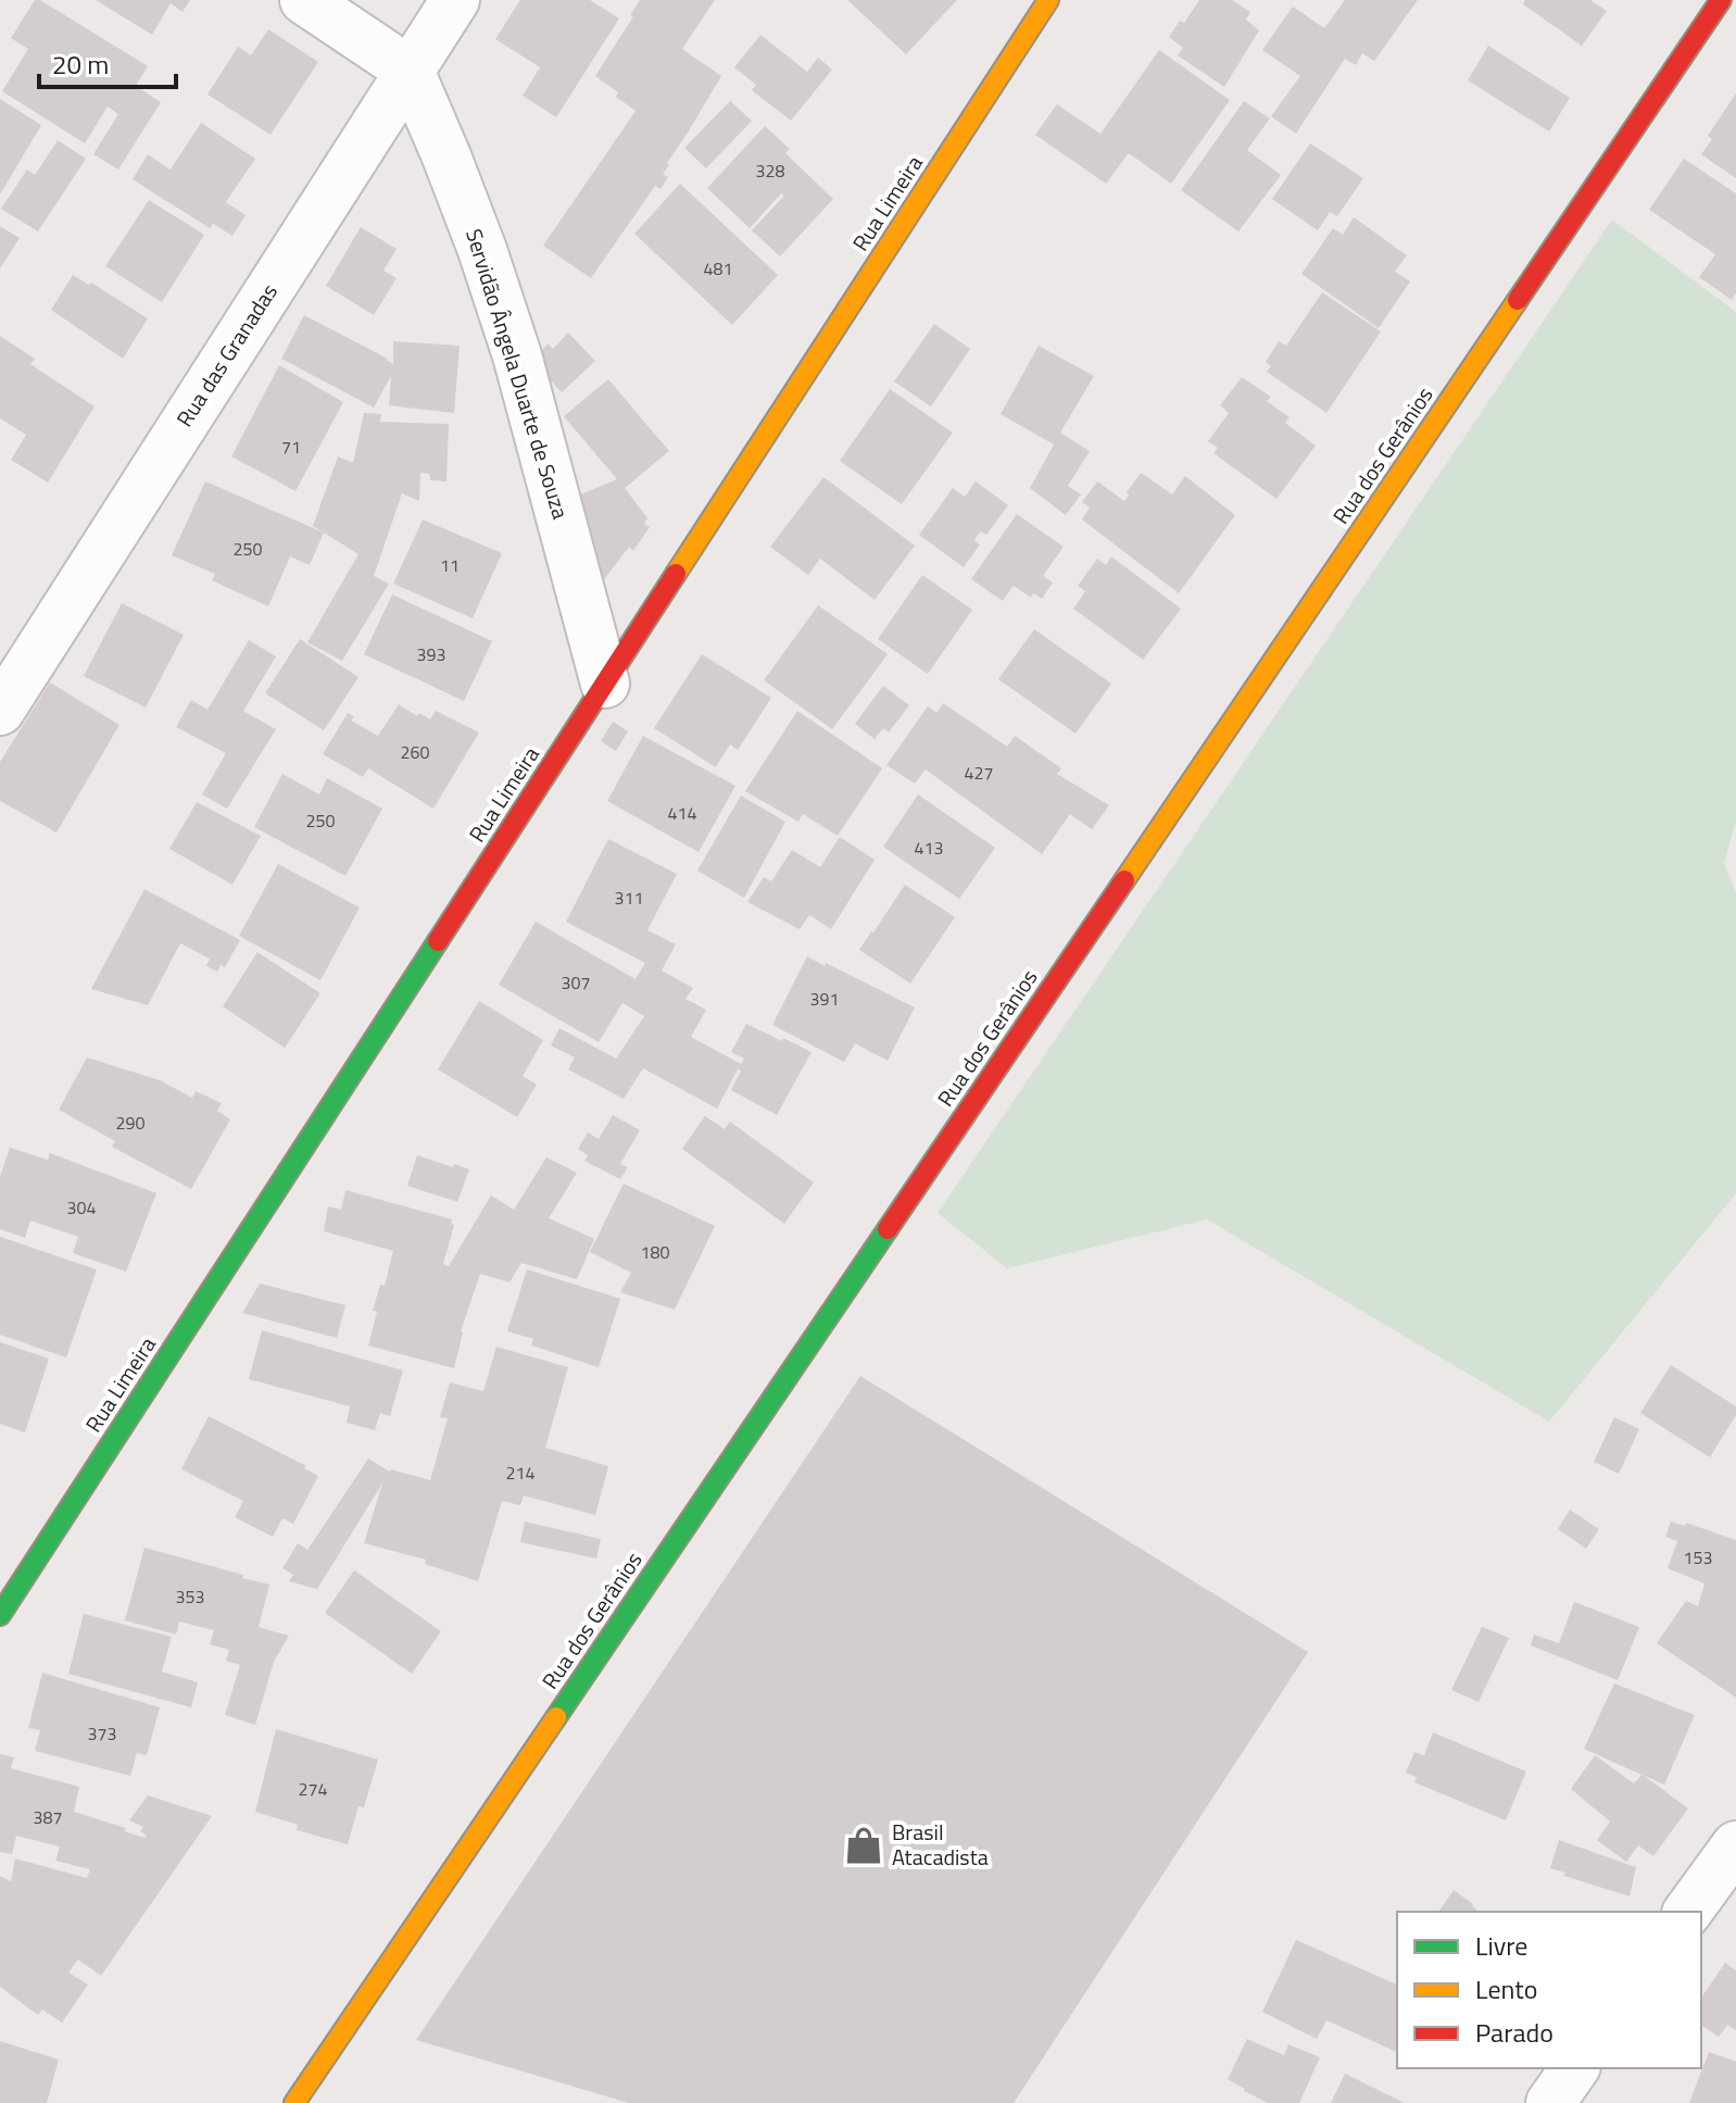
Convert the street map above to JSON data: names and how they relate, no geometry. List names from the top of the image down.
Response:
{
  "streets": {
    "street": [
      "Rua Limeira",
      "Rua das Granadas",
      "Servidão Ângela Duarte de Souza",
      "Rua dos Gerânios"
    ]
  },
  "crossings": [
    ["Rua Limeira", "Servidão Ângela Duarte de Souza"],
    ["Rua das Granadas", "Servidão Ângela Duarte de Souza"]
  ],
  "places": {
    "shop": ["Brasil Atacadista"]
  },
  "house_numbers": [
    "328",
    "481",
    "71",
    "250",
    "11",
    "393",
    "260",
    "427",
    "414",
    "250",
    "413",
    "311",
    "307",
    "391",
    "290",
    "304",
    "180",
    "214",
    "153",
    "353",
    "373",
    "274",
    "387"
  ],
  "legend": ["Livre", "Lento", "Parado"],
  "scale_bar": "20 m"
}
